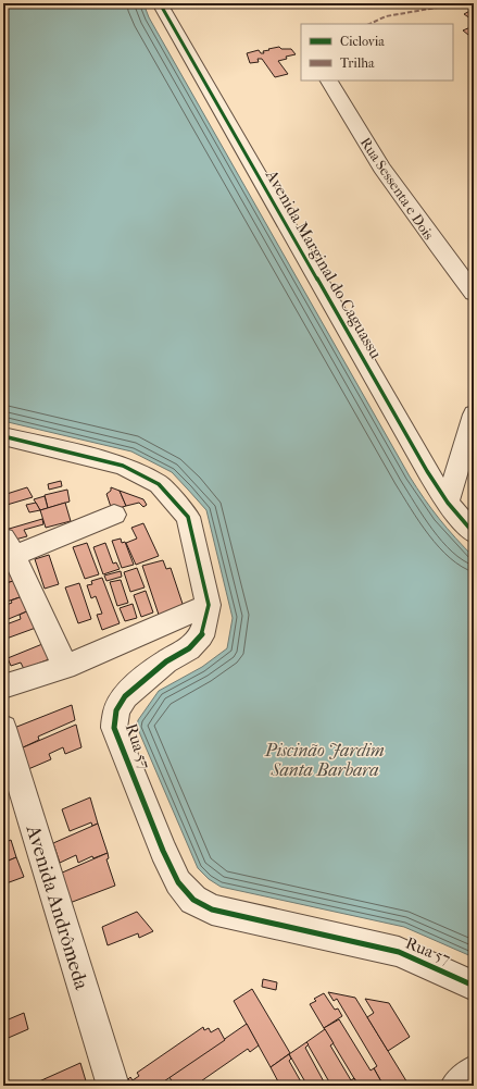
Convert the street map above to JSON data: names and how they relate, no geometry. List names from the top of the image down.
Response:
{
  "streets": {
    "street": [
      "Rua Sessenta e Dois",
      "Avenida Marginal do Caguassu",
      "Rua 57",
      "Avenida Andrômeda"
    ]
  },
  "water": ["Piscinão Jardim Santa Barbara"],
  "legend": ["Ciclovia", "Trilha"]
}
